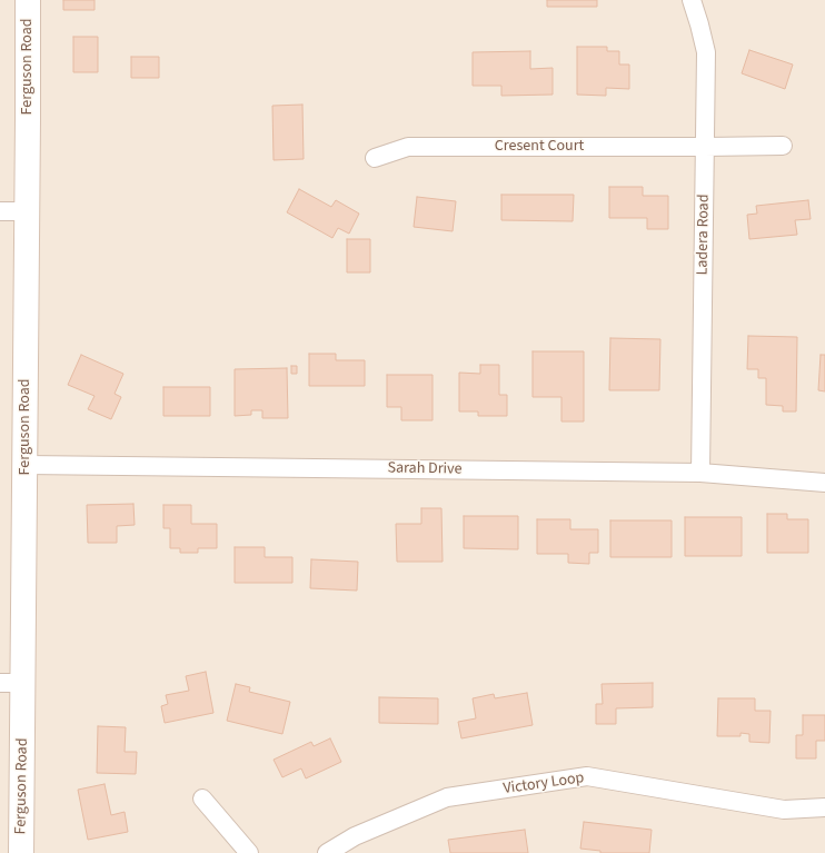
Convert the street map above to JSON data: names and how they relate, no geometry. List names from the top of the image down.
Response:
{
  "streets": {
    "street": [
      "Ferguson Road",
      "Cresent Court",
      "Ladera Road",
      "Sarah Drive",
      "Victory Loop"
    ]
  },
  "crossings": [
    ["Ferguson Road", "Sarah Drive"],
    ["Cresent Court", "Ladera Road"],
    ["Ladera Road", "Sarah Drive"]
  ]
}
